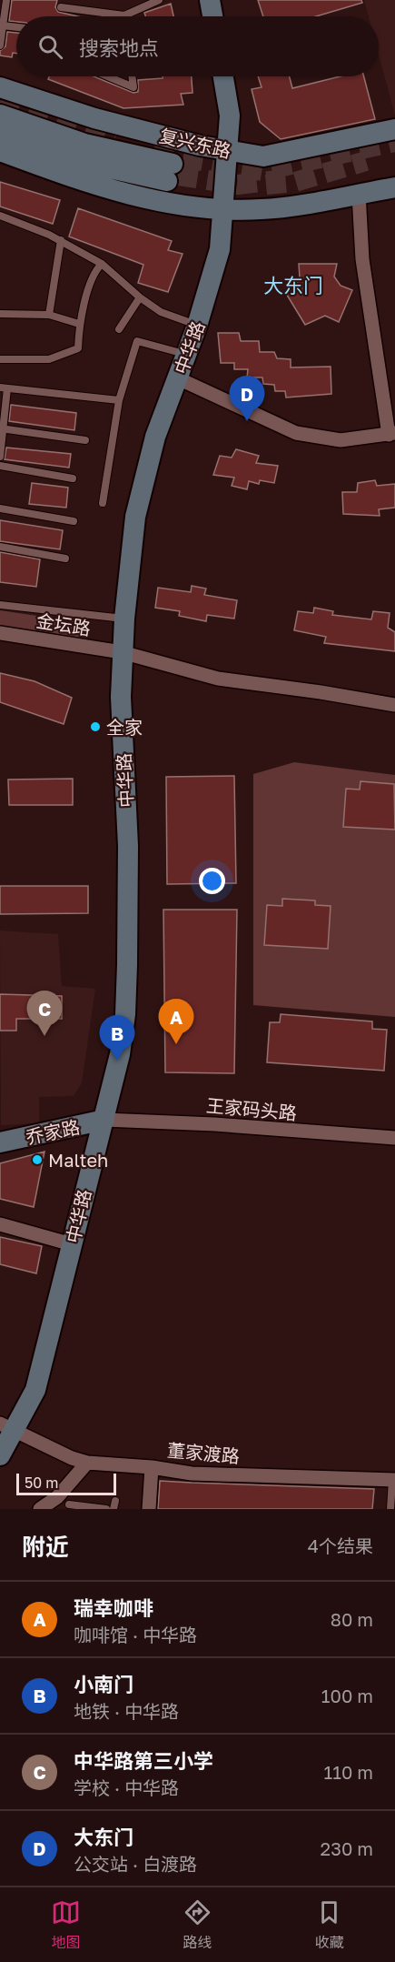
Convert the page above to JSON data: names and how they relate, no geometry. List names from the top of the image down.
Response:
{
  "streets": {
    "street": [
      "复兴东路",
      "中华路",
      "金坛路",
      "王家码头路",
      "乔家路",
      "董家渡路"
    ]
  },
  "crossings": [
    ["复兴东路", "中华路"],
    ["中华路", "金坛路"],
    ["中华路", "王家码头路"],
    ["中华路", "乔家路"],
    ["中华路", "董家渡路"],
    ["王家码头路", "乔家路"]
  ],
  "districts": ["大东门"],
  "places": ["全家", "Malteh"],
  "scale_bar": "50 m",
  "page": {
    "search": "搜索地点",
    "pins": [
      "D",
      "C",
      "A",
      "B"
    ],
    "scale": "50 m",
    "heading": ["附近", "4个结果"],
    "list": [
      {
        "mark": "A",
        "name": "瑞幸咖啡",
        "note": "咖啡馆 · 中华路",
        "value": "80 m"
      },
      {
        "mark": "B",
        "name": "小南门",
        "note": "地铁 · 中华路",
        "value": "100 m"
      },
      {
        "mark": "C",
        "name": "中华路第三小学",
        "note": "学校 · 中华路",
        "value": "110 m"
      },
      {
        "mark": "D",
        "name": "大东门",
        "note": "公交站 · 白渡路",
        "value": "230 m"
      }
    ],
    "nav": ["地图", "路线", "收藏"]
  }
}
